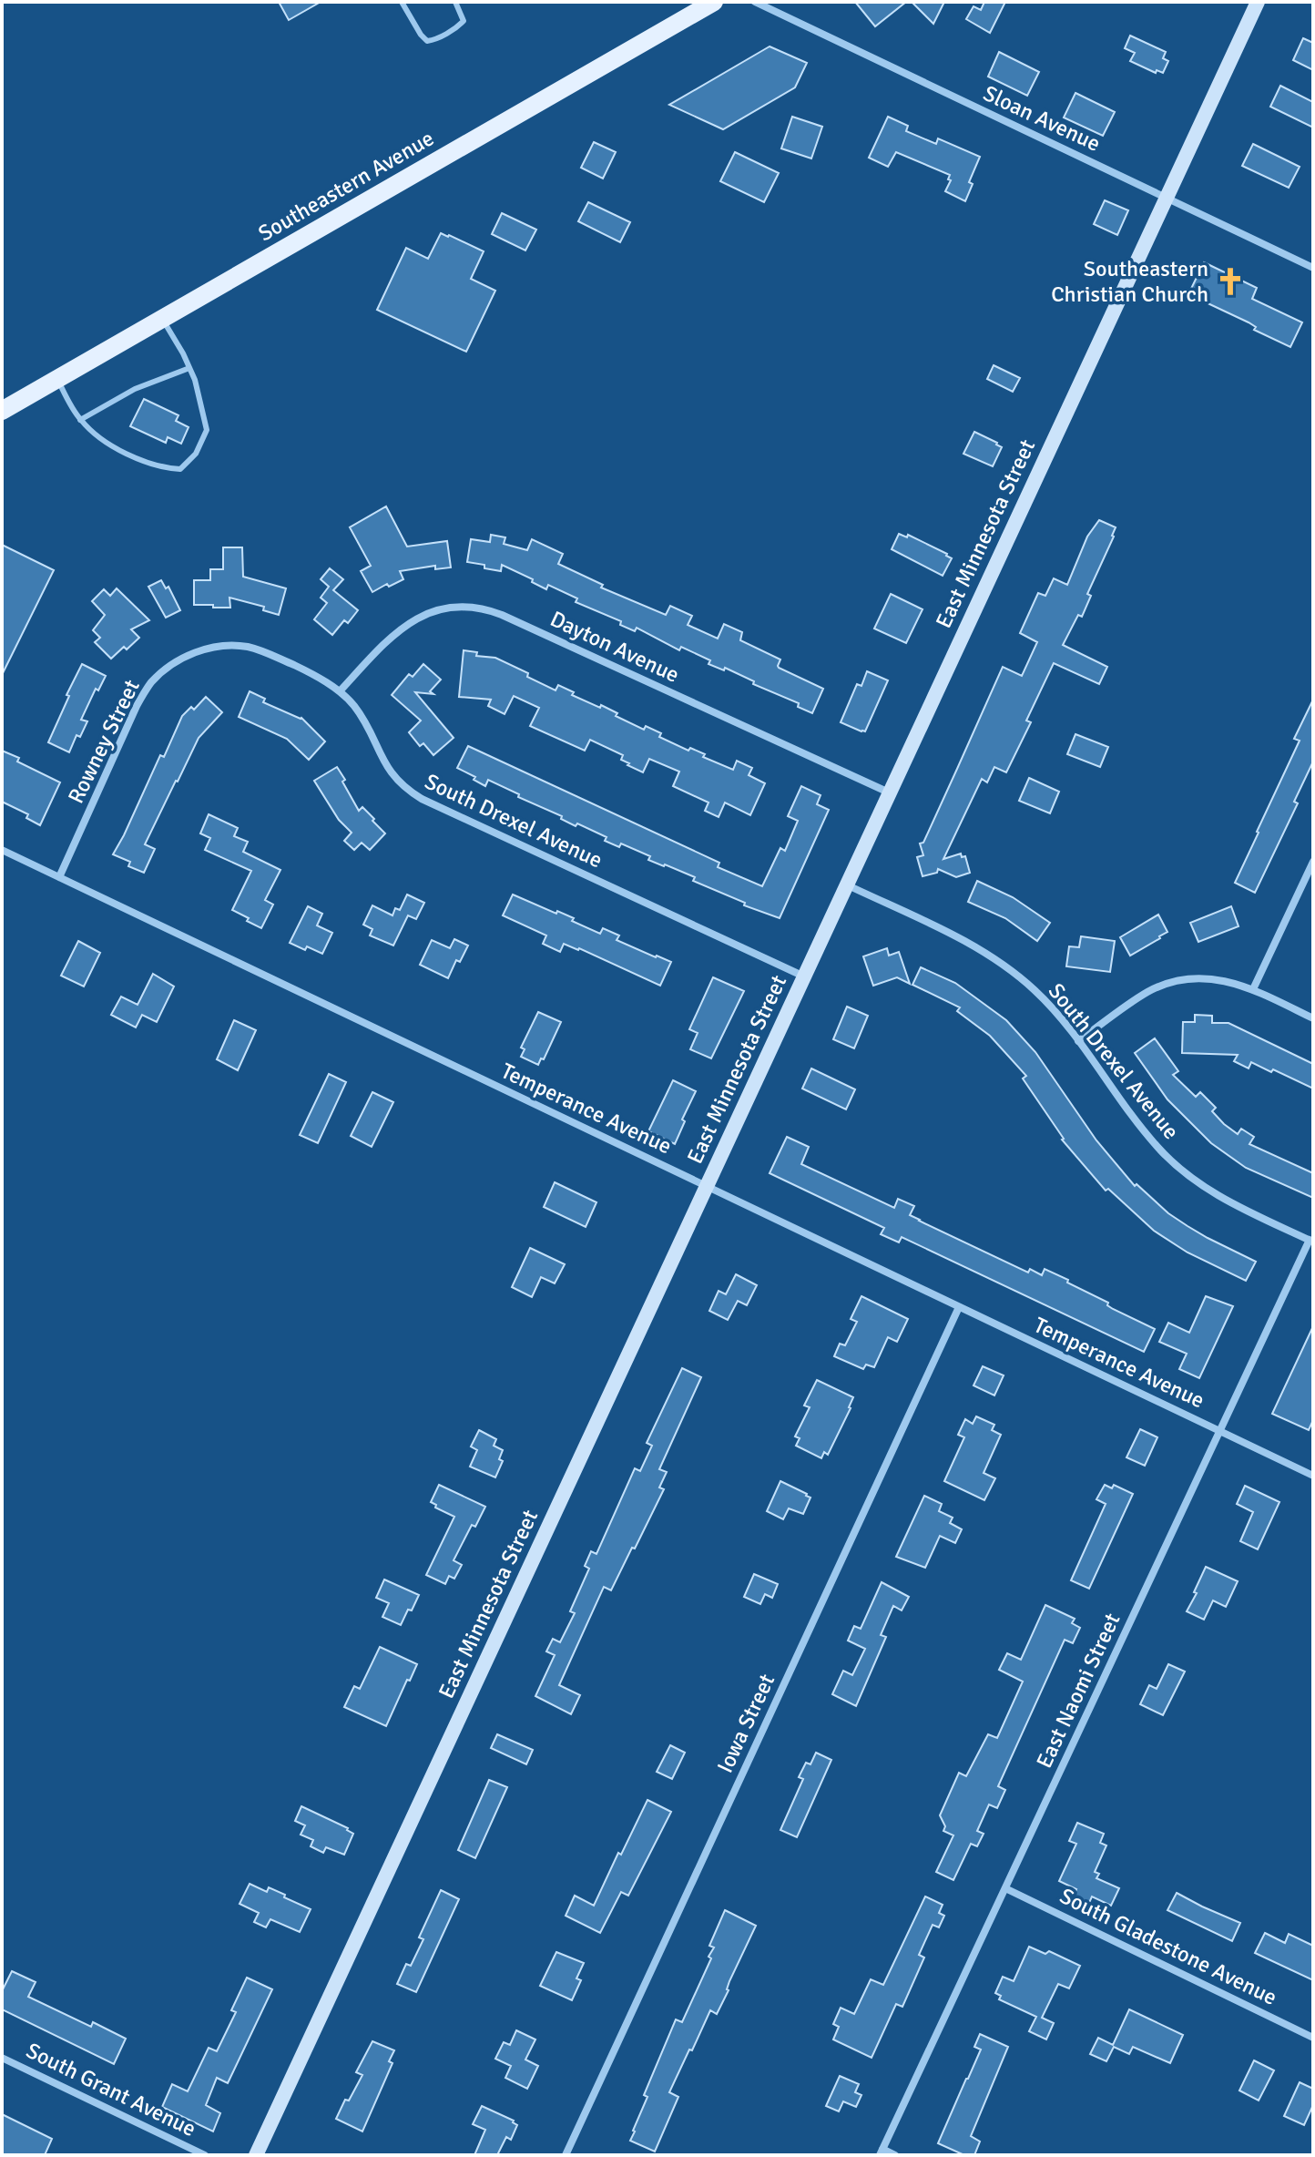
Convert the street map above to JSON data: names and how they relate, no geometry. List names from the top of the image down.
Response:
{
  "streets": {
    "main road": ["Southeastern Avenue"],
    "street": [
      "Sloan Avenue",
      "East Minnesota Street",
      "Dayton Avenue",
      "Rowney Street",
      "South Drexel Avenue",
      "Temperance Avenue",
      "East Naomi Street",
      "Iowa Street",
      "South Gladestone Avenue",
      "South Grant Avenue"
    ]
  },
  "crossings": [
    ["Sloan Avenue", "East Minnesota Street"],
    ["East Minnesota Street", "Dayton Avenue"],
    ["East Minnesota Street", "South Drexel Avenue"],
    ["East Minnesota Street", "Temperance Avenue"],
    ["Dayton Avenue", "South Drexel Avenue"],
    ["Rowney Street", "South Drexel Avenue"],
    ["Rowney Street", "Temperance Avenue"],
    ["South Drexel Avenue", "East Naomi Street"],
    ["Temperance Avenue", "East Naomi Street"],
    ["Temperance Avenue", "Iowa Street"],
    ["East Naomi Street", "South Gladestone Avenue"]
  ],
  "places": {
    "church": ["Southeastern Christian Church"]
  }
}
